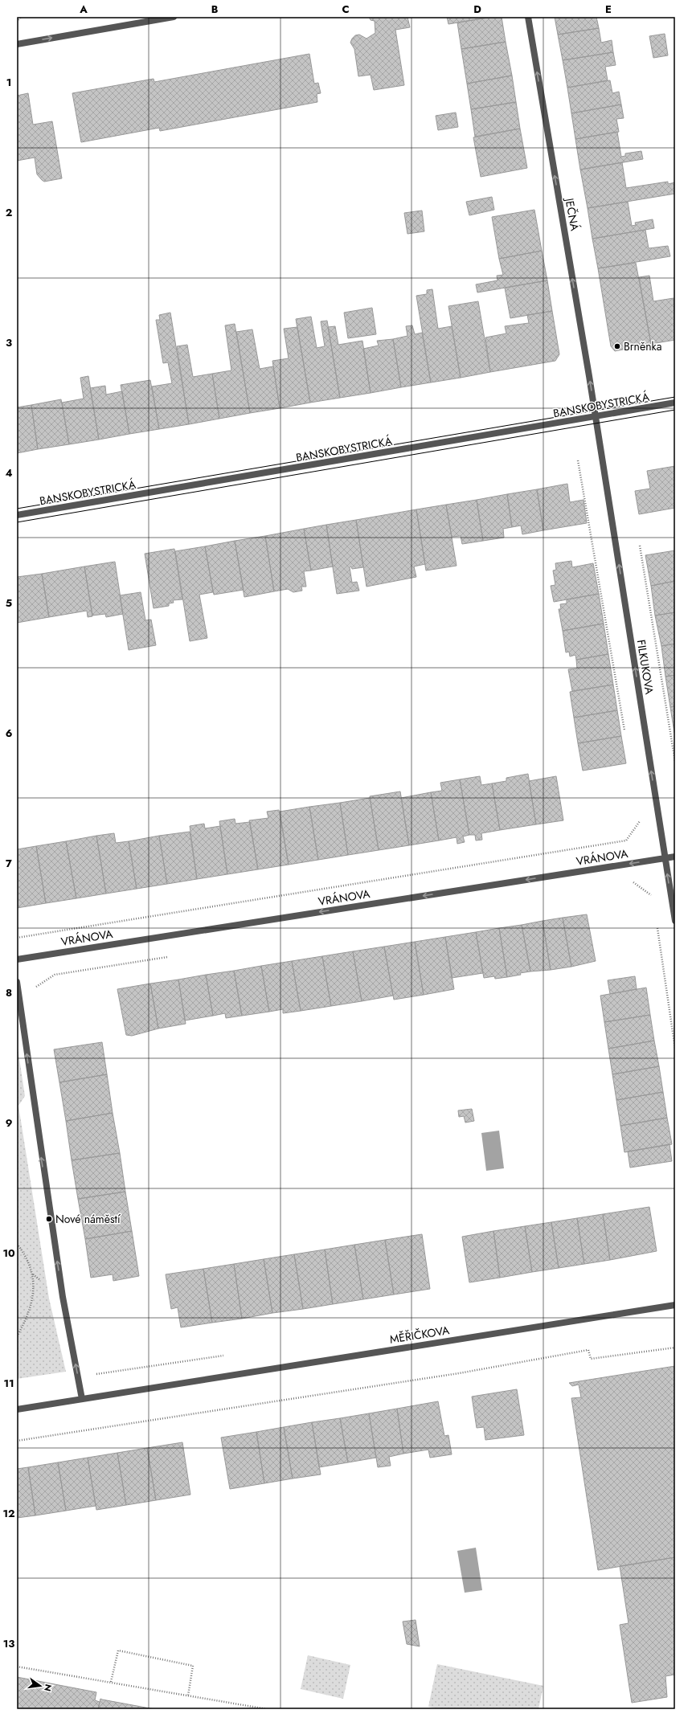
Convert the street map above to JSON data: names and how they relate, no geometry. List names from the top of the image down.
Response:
{
  "streets": {
    "street": [
      "JEČNÁ",
      "BANSKOBYSTRICKÁ",
      "FILKUKOVA",
      "VRÁNOVA",
      "MĚŘIČKOVA"
    ]
  },
  "crossings": [
    ["JEČNÁ", "BANSKOBYSTRICKÁ"],
    ["JEČNÁ", "FILKUKOVA"],
    ["BANSKOBYSTRICKÁ", "FILKUKOVA"],
    ["FILKUKOVA", "VRÁNOVA"]
  ],
  "one_way": ["JEČNÁ", "FILKUKOVA", "VRÁNOVA"],
  "places": ["Brněnka", "Nové náměstí"],
  "north": "right",
  "grid": {
    "columns": [
      "A",
      "B",
      "C",
      "D",
      "E"
    ],
    "rows": [
      "1",
      "2",
      "3",
      "4",
      "5",
      "6",
      "7",
      "8",
      "9",
      "10",
      "11",
      "12",
      "13"
    ]
  }
}
